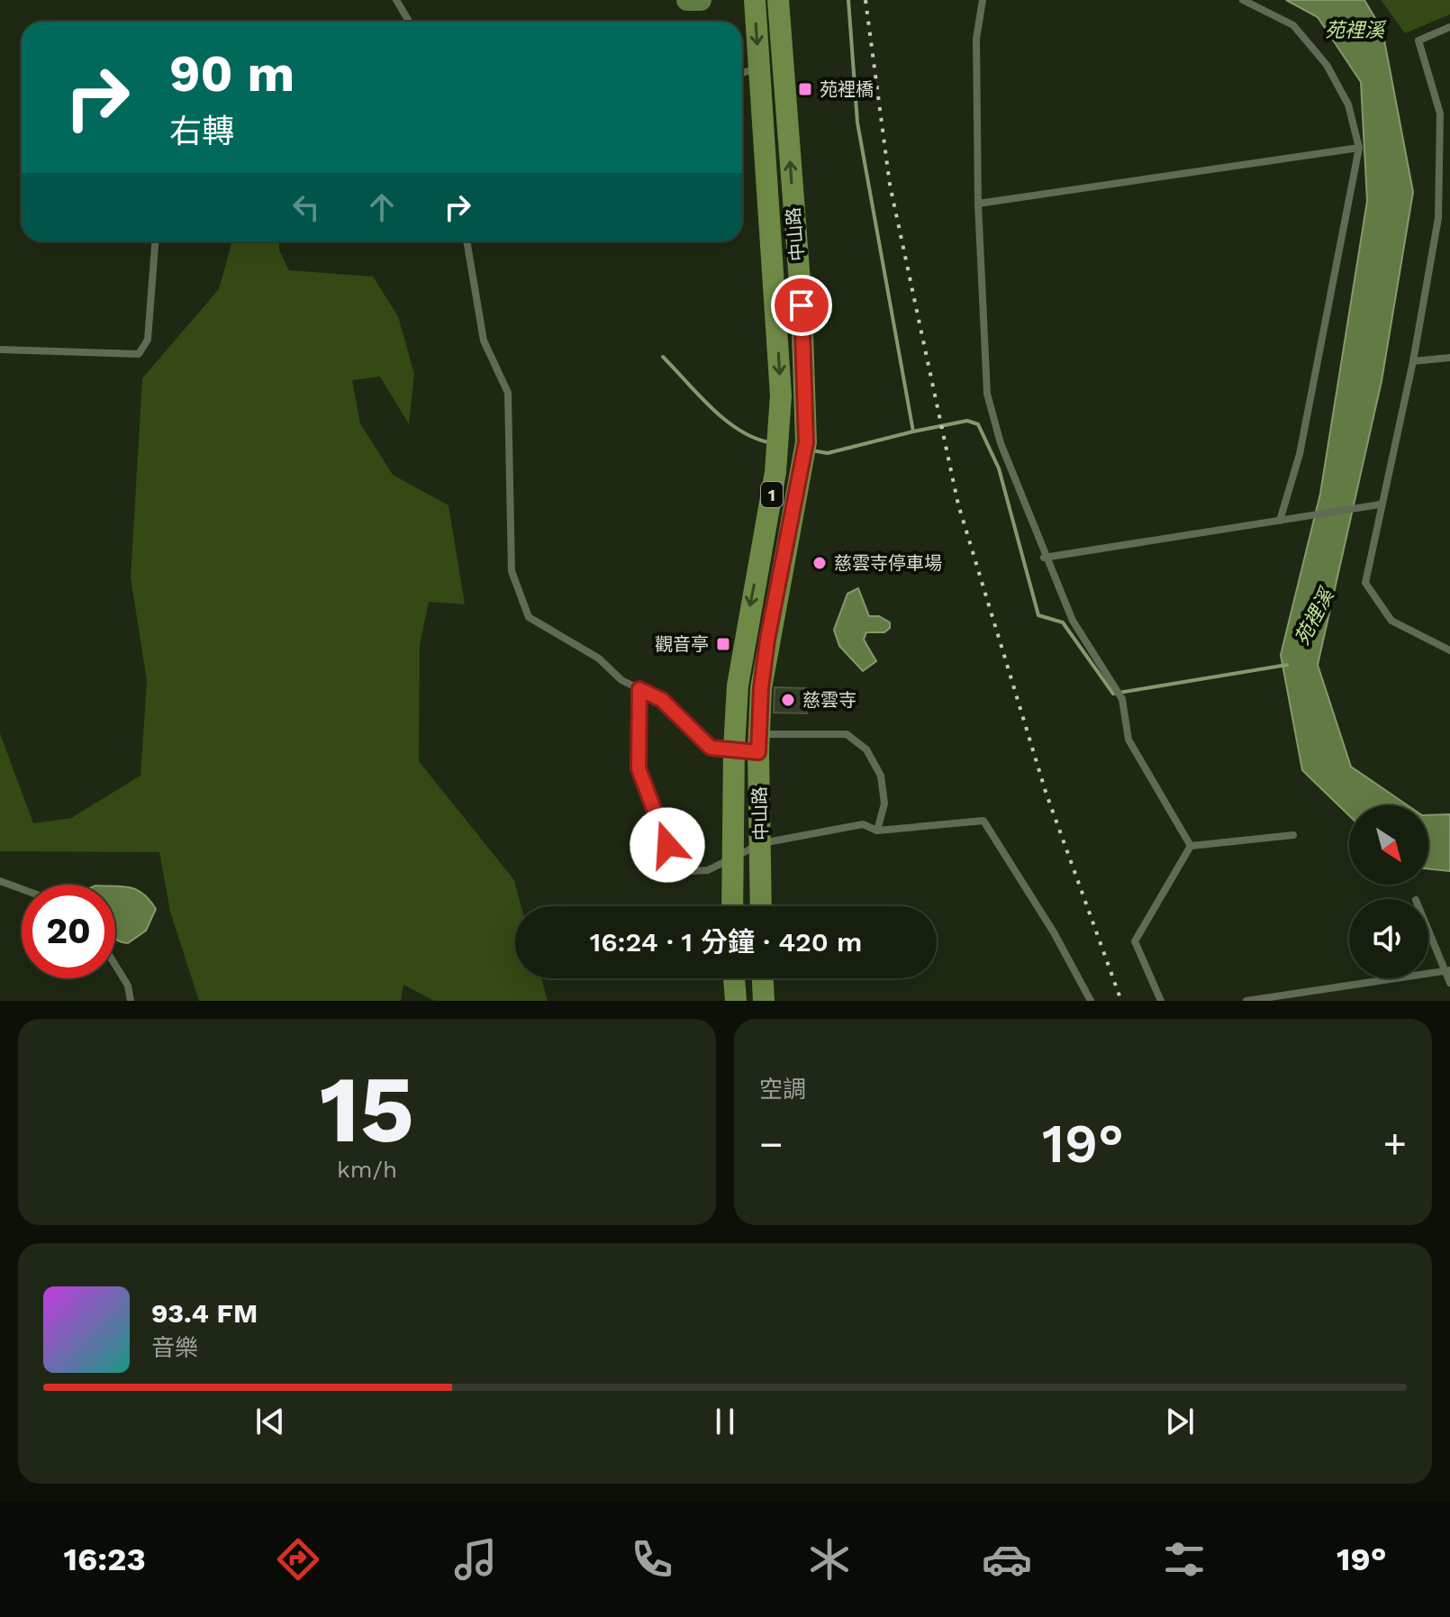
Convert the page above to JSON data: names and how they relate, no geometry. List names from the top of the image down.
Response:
{
  "streets": {
    "main road": ["中山路", "1"]
  },
  "crossings": [
    ["中山路", "1"]
  ],
  "water": ["苑裡溪"],
  "places": {
    "transit": ["苑裡橋", "觀音亭"],
    "other": ["慈雲寺停車場", "慈雲寺"]
  },
  "north": "bottom right",
  "page": {
    "turn": ["90 m", "右轉"],
    "limit": "20",
    "trip": "16:24 · 1 分鐘 · 420 m",
    "tile": [
      ["15", "km/h"],
      "空調"
    ],
    "heat": ["−", "19°", "+"],
    "song": ["93.4 FM", "音樂"],
    "tabs": ["16:23", "19°"]
  }
}
